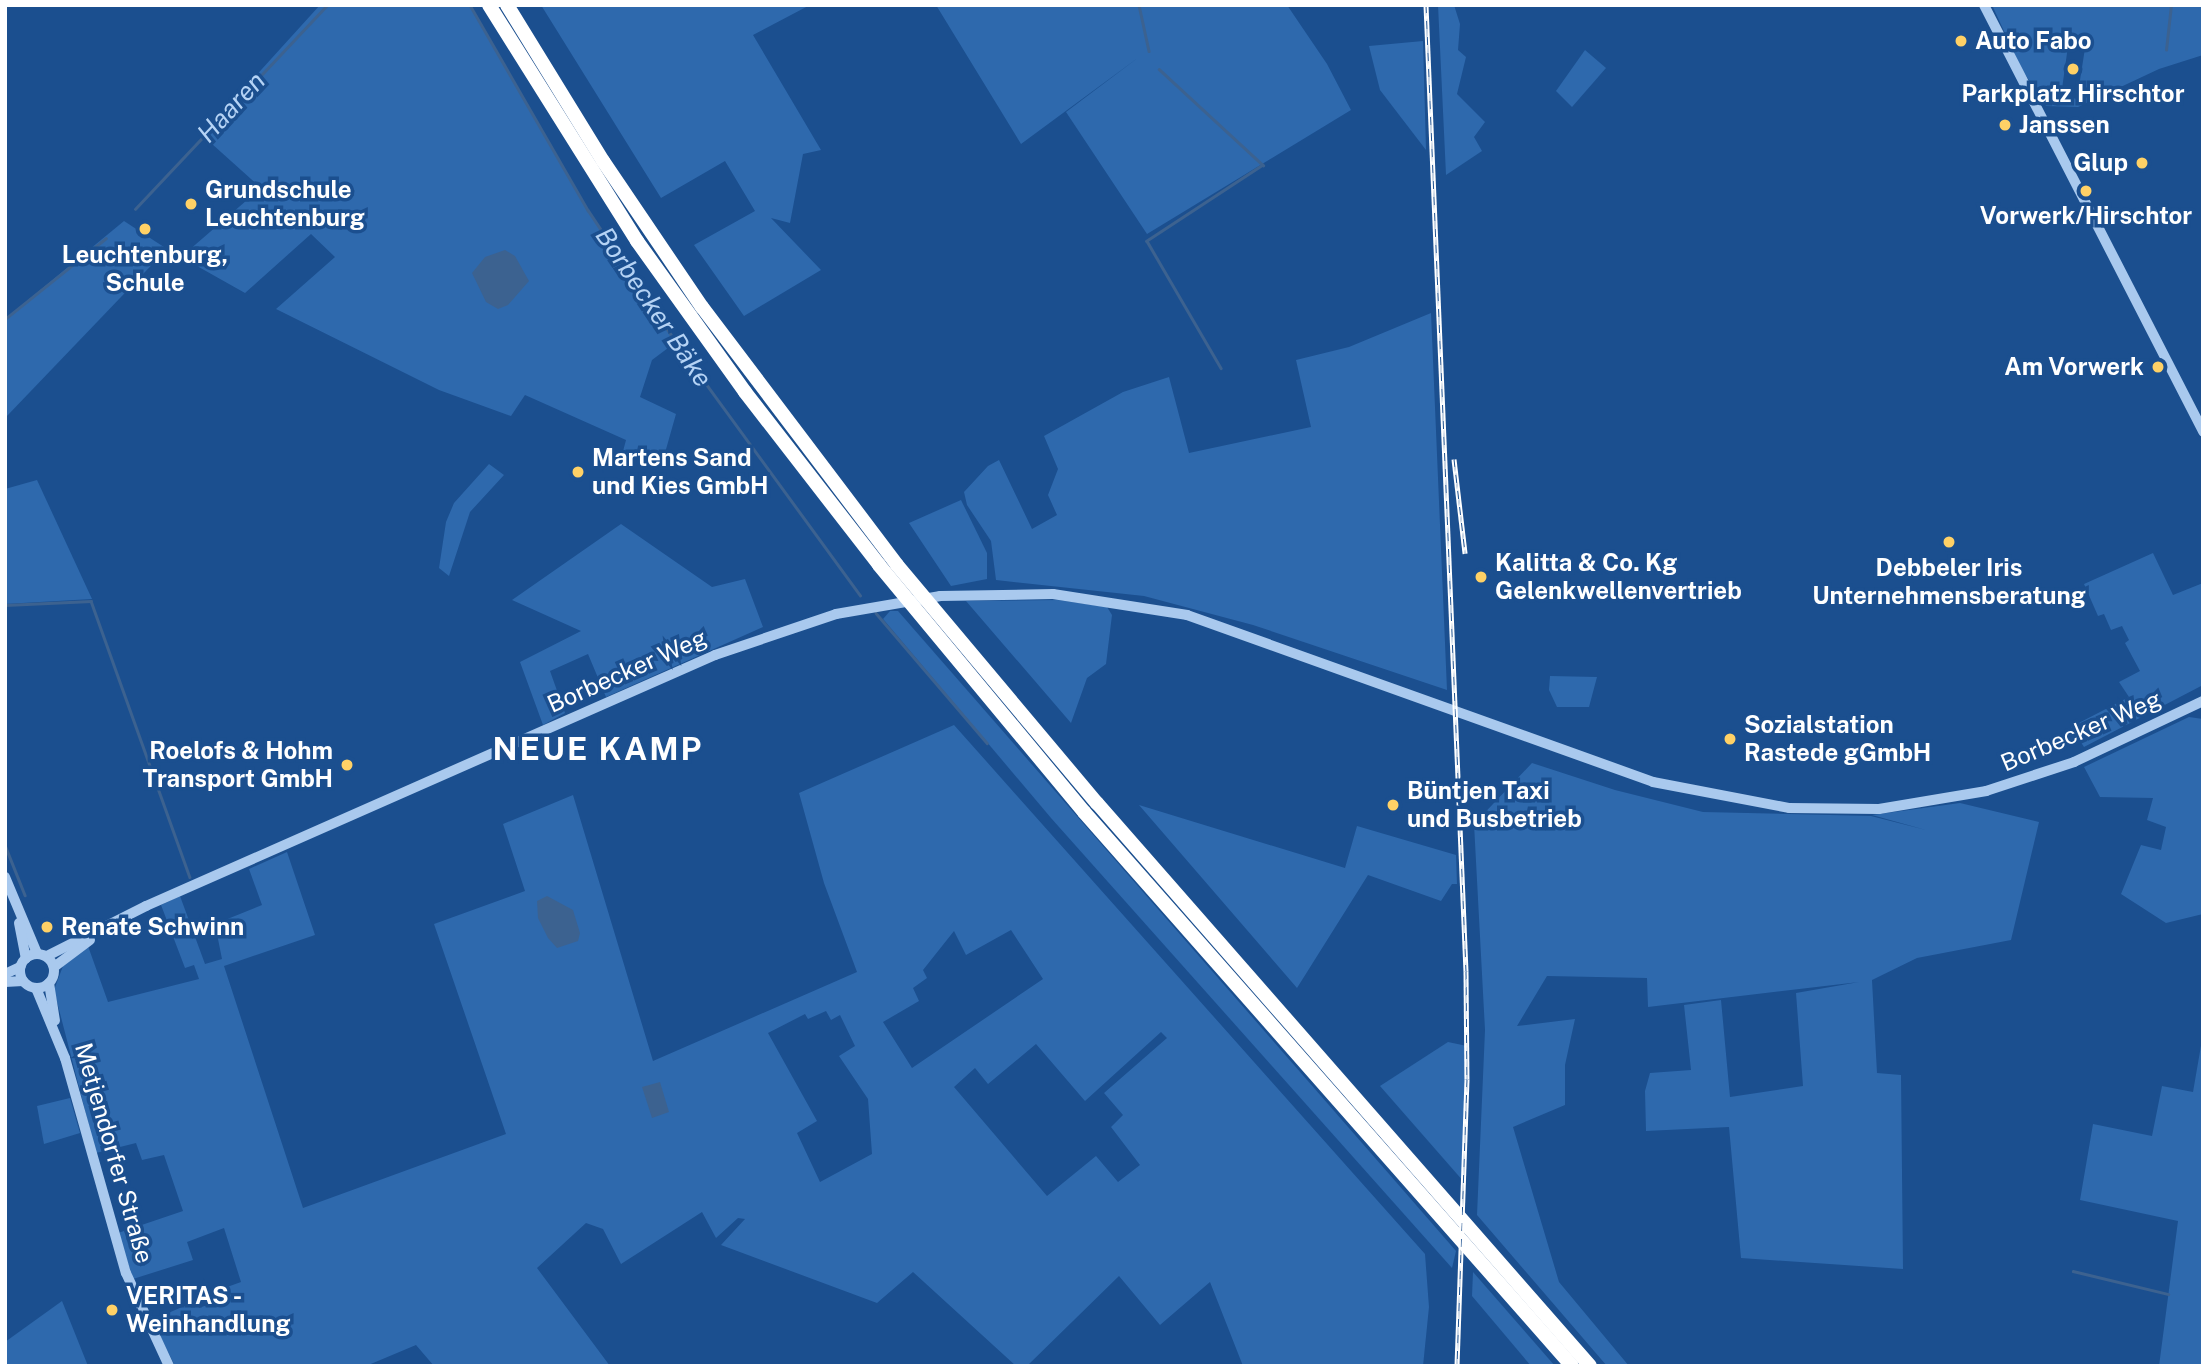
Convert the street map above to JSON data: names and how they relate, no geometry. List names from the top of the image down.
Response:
{
  "streets": {
    "street": ["Borbecker Weg", "Metjendorfer Straße"]
  },
  "crossings": [
    ["Borbecker Weg", "Metjendorfer Straße"]
  ],
  "districts": ["NEUE KAMP"],
  "water": ["Haaren", "Borbecker Bäke"],
  "places": [
    "Auto Fabo",
    "Parkplatz Hirschtor",
    "Janssen",
    "Glup",
    "Vorwerk/Hirschtor",
    "Grundschule Leuchtenburg",
    "Leuchtenburg, Schule",
    "Am Vorwerk",
    "Martens Sand und Kies GmbH",
    "Debbeler Iris Unternehmensberatung",
    "Kalitta & Co. Kg Gelenkwellenvertrieb",
    "Sozialstation Rastede gGmbH",
    "Roelofs & Hohm Transport GmbH",
    "Büntjen Taxi und Busbetrieb",
    "Renate Schwinn",
    "VERITAS - Weinhandlung"
  ]
}
